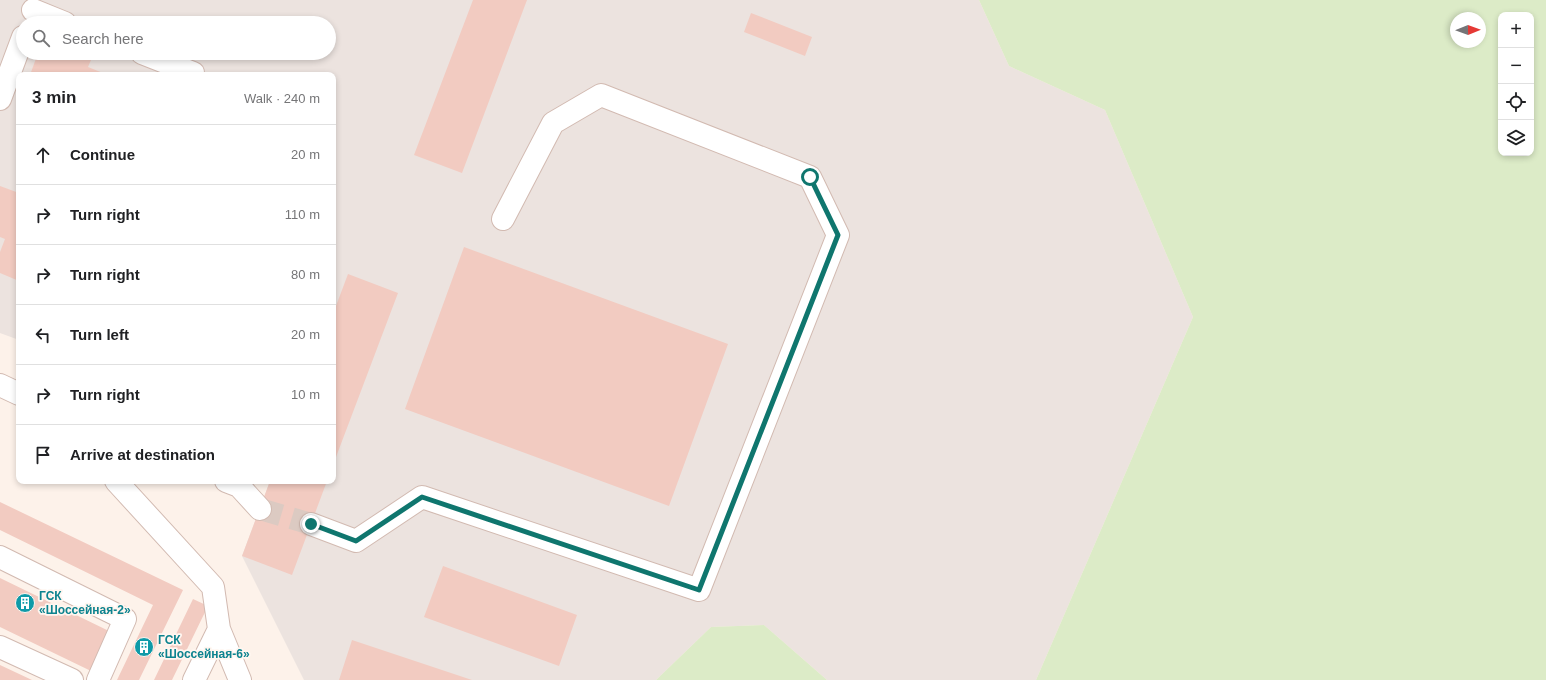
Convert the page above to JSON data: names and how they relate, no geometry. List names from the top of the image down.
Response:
{
  "places": {
    "building": ["ГСК «Шоссейная-2»", "ГСК «Шоссейная-6»"]
  },
  "north": "right",
  "page": {
    "map_buttons": ["+", "−"],
    "search": "Search here",
    "heading": ["3 min", "Walk · 240 m"],
    "list": [
      ["Continue", "20 m"],
      ["Turn right", "110 m"],
      ["Turn right", "80 m"],
      ["Turn left", "20 m"],
      ["Turn right", "10 m"],
      "Arrive at destination"
    ]
  }
}
